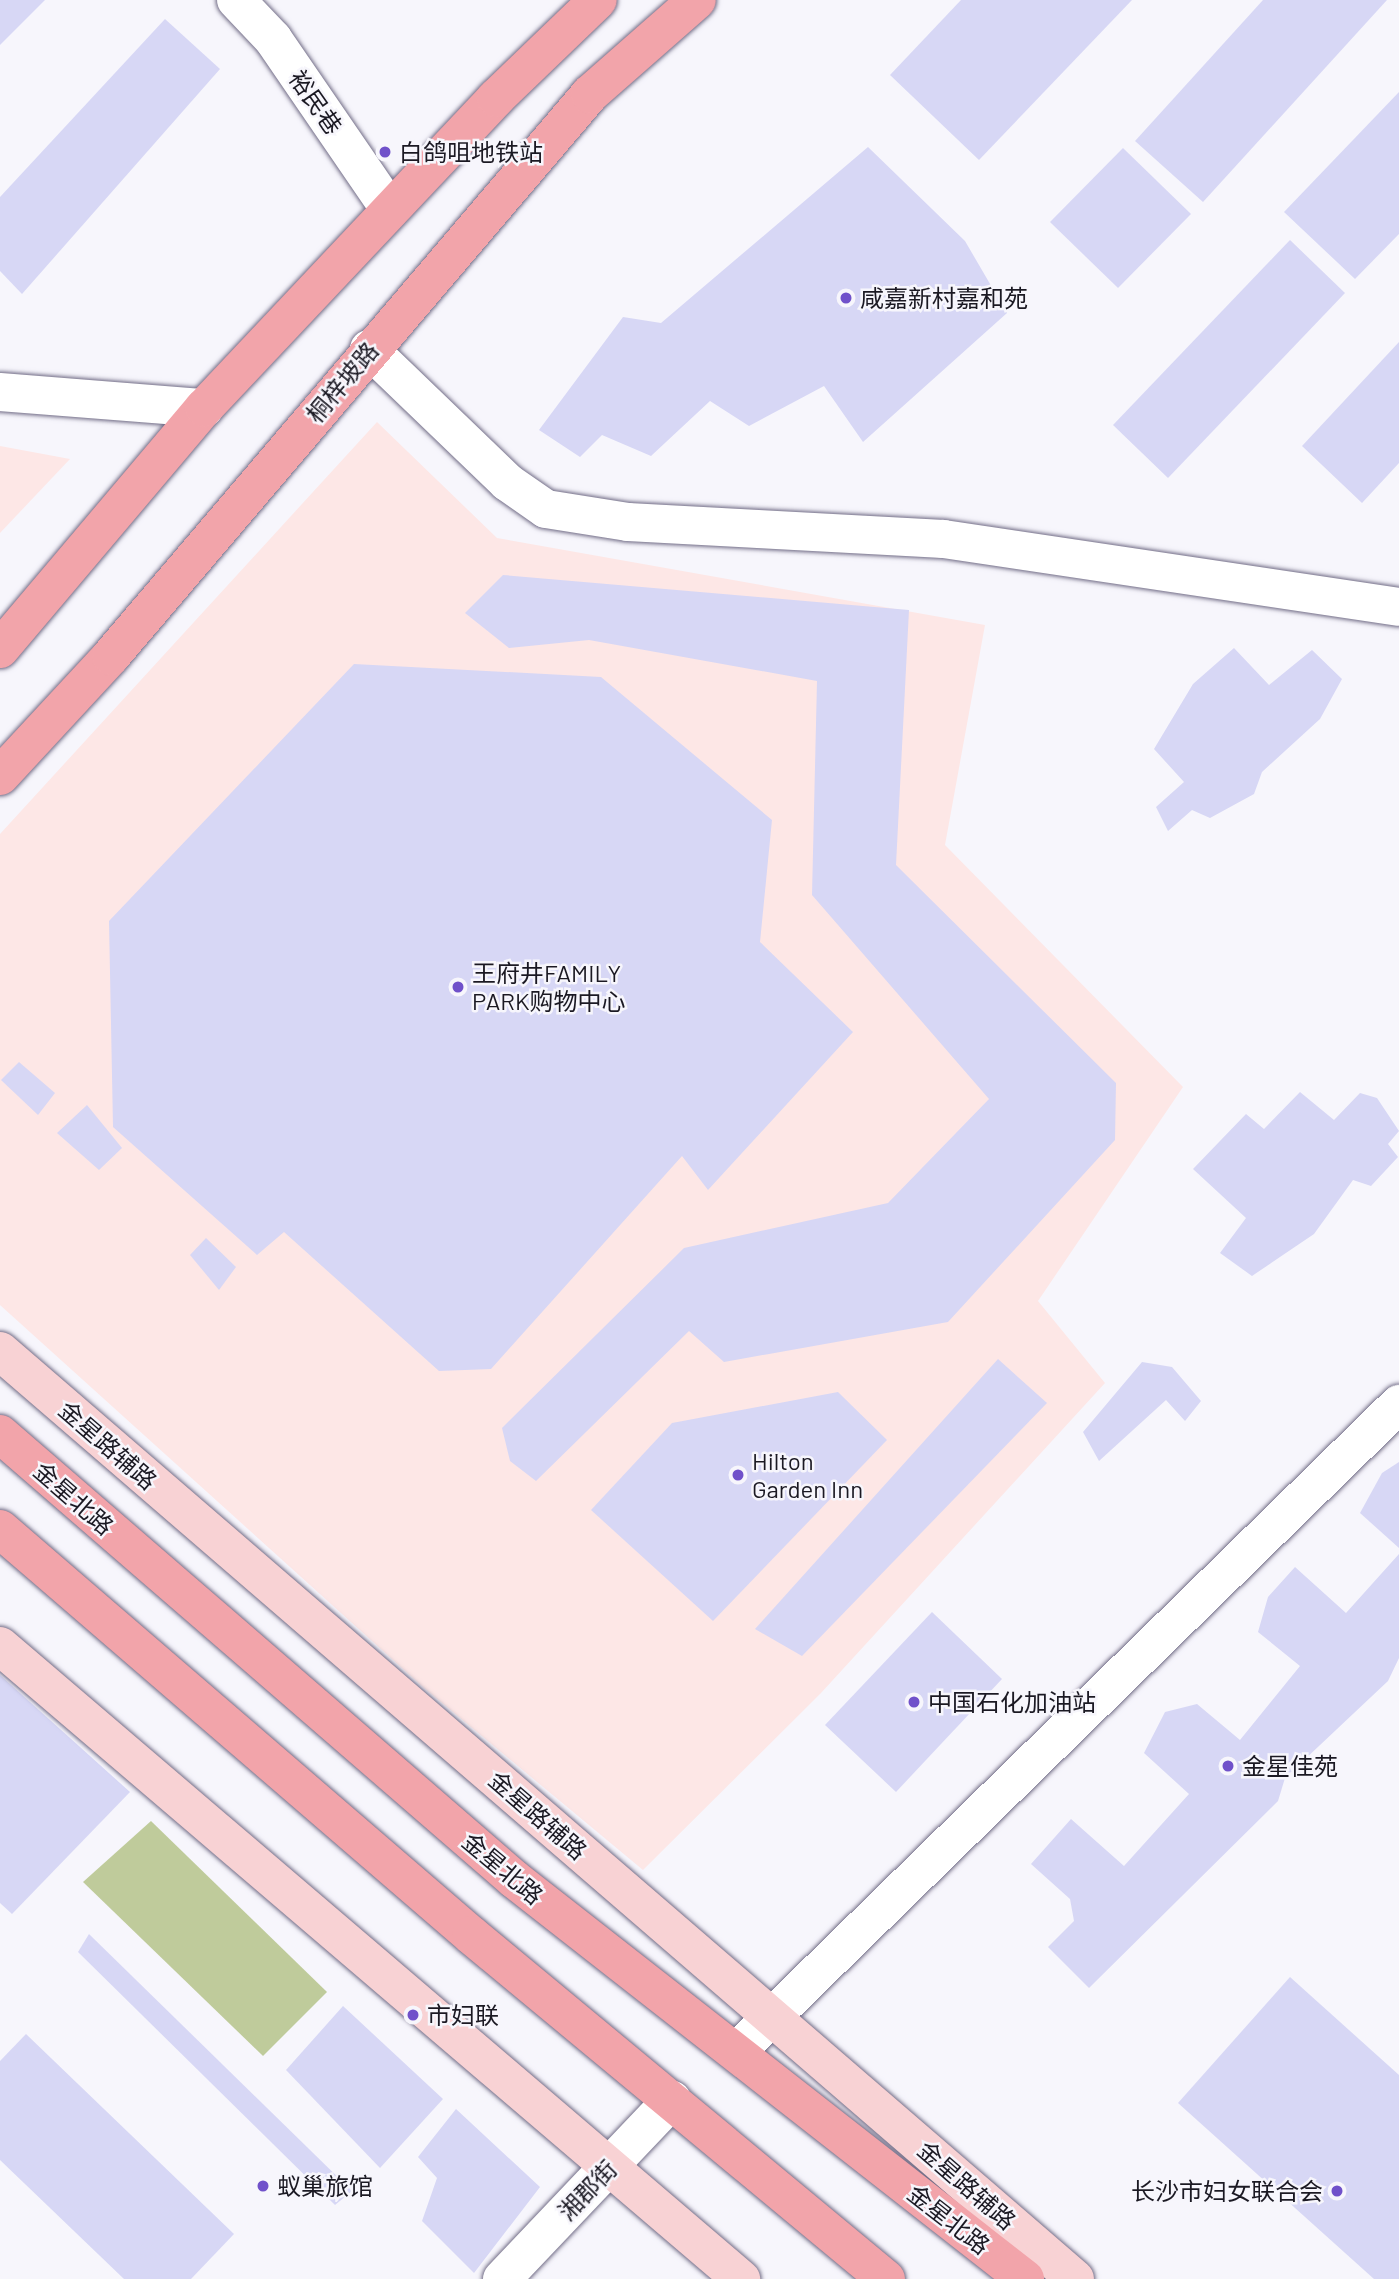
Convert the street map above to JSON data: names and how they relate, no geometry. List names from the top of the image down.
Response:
{
  "streets": {
    "main road": ["桐梓坡路", "金星北路"],
    "street": ["裕民巷", "金星路辅路", "湘郡街"]
  },
  "places": [
    "白鸽咀地铁站",
    "咸嘉新村嘉和苑",
    "王府井FAMILY PARK购物中心",
    "Hilton Garden Inn",
    "中国石化加油站",
    "金星佳苑",
    "市妇联",
    "蚁巢旅馆",
    "长沙市妇女联合会"
  ]
}
